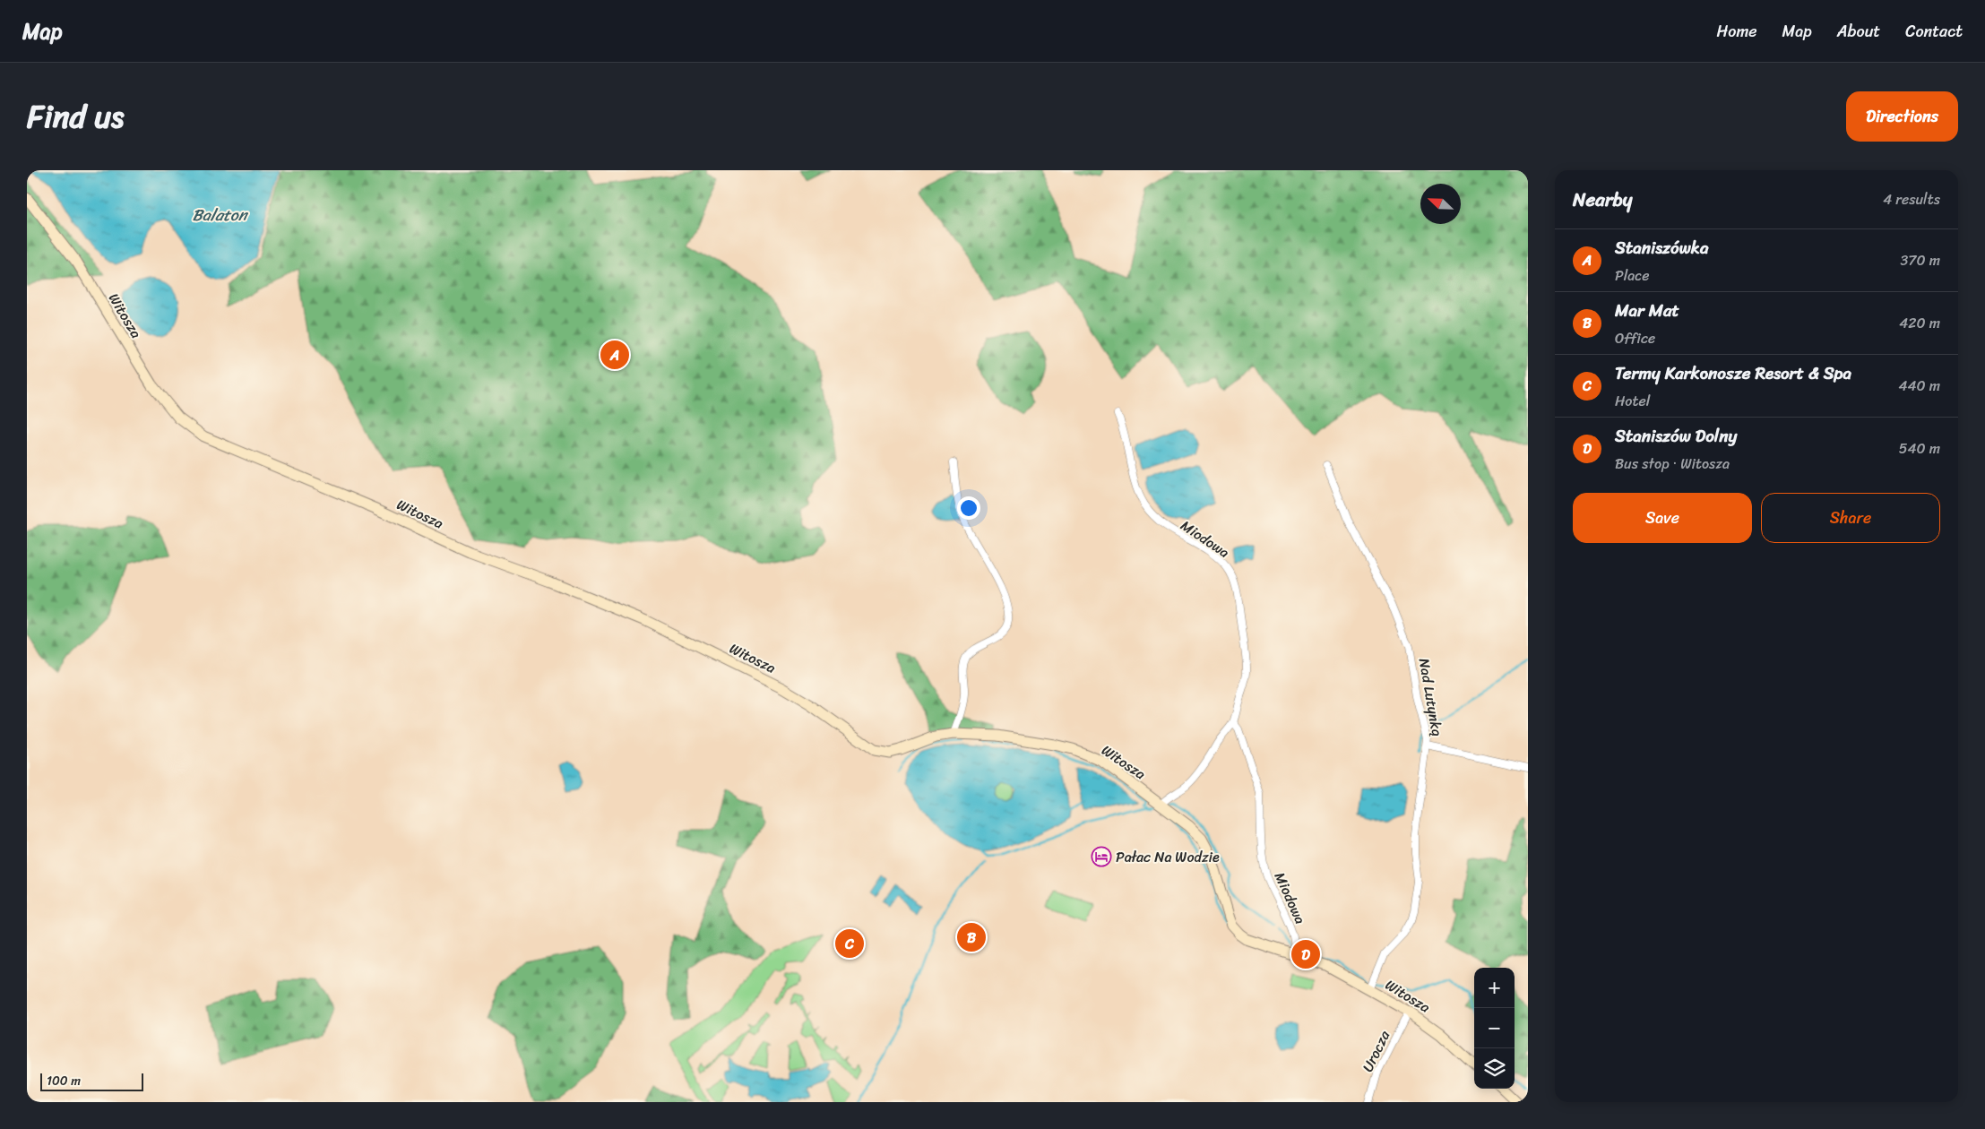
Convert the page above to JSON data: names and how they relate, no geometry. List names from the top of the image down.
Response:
{
  "streets": {
    "street": [
      "Witosza",
      "Miodowa",
      "Nad Lutynką",
      "Urocza"
    ]
  },
  "crossings": [
    ["Witosza", "Miodowa"],
    ["Witosza", "Nad Lutynką"],
    ["Witosza", "Urocza"]
  ],
  "water": ["Balaton"],
  "places": {
    "hotel": ["Pałac Na Wodzie"]
  },
  "scale_bar": "100 m",
  "north": "top left",
  "page": {
    "header": "Map",
    "nav": [
      "Home",
      "Map",
      "About",
      "Contact"
    ],
    "title": "Find us",
    "buttons": [
      "Directions",
      ["Save", "Share"]
    ],
    "heading": ["Nearby", "4 results"],
    "list": [
      {
        "mark": "A",
        "name": "Staniszówka",
        "note": "Place",
        "value": "370 m"
      },
      {
        "mark": "B",
        "name": "Mar Mat",
        "note": "Office",
        "value": "420 m"
      },
      {
        "mark": "C",
        "name": "Termy Karkonosze Resort & Spa",
        "note": "Hotel",
        "value": "440 m"
      },
      {
        "mark": "D",
        "name": "Staniszów Dolny",
        "note": "Bus stop · Witosza",
        "value": "540 m"
      }
    ],
    "pins": [
      "A",
      "B",
      "C",
      "D"
    ],
    "map_buttons": ["+", "−"],
    "scale": "100 m"
  }
}
